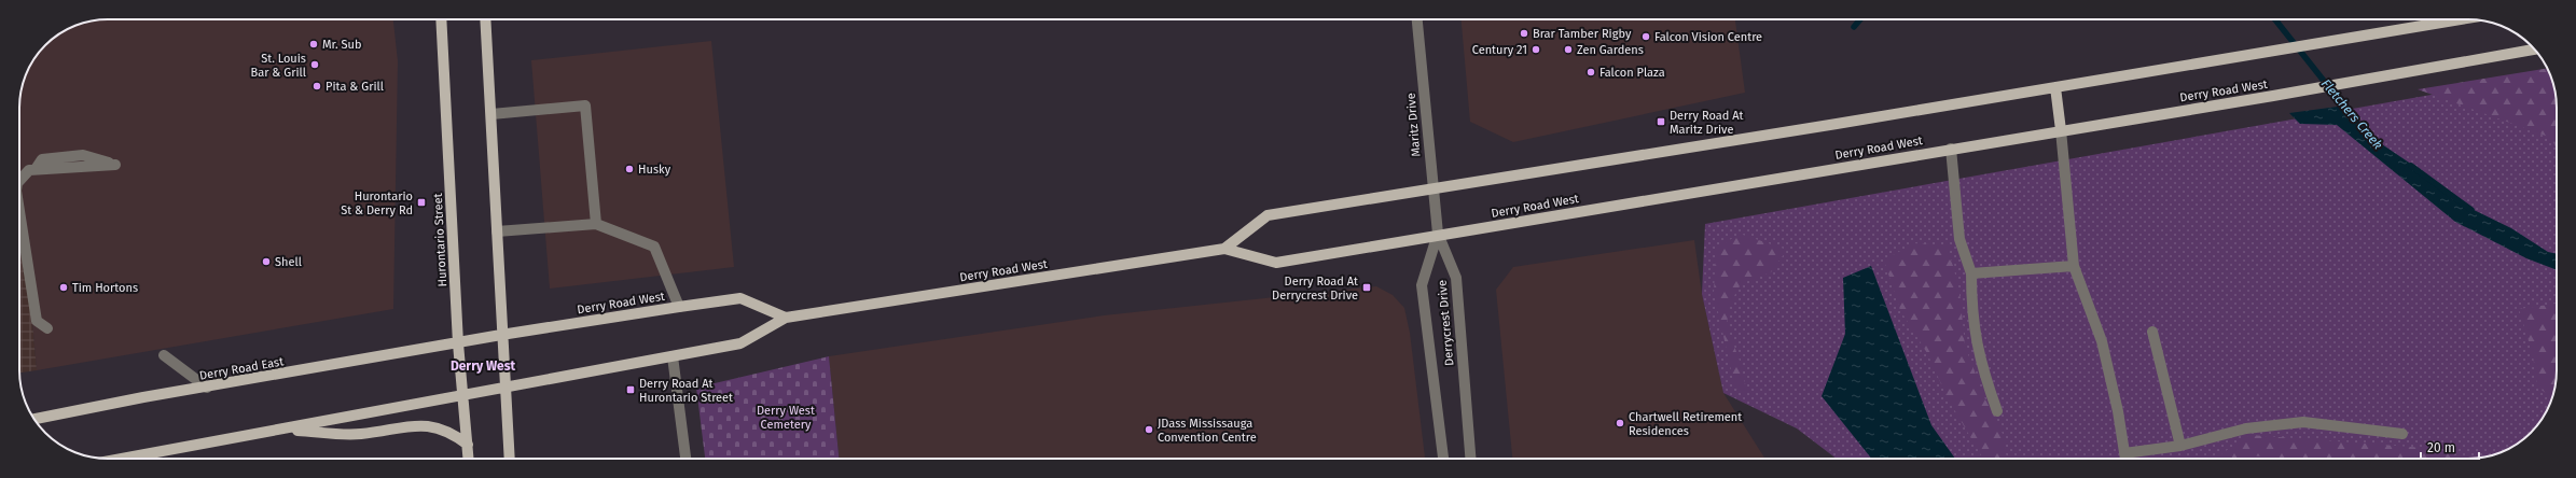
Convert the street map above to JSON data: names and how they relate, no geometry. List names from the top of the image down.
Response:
{
  "streets": {
    "main road": ["Derry Road West", "Hurontario Street", "Derry Road East"],
    "street": ["Maritz Drive", "Derrycrest Drive"]
  },
  "crossings": [
    ["Derry Road West", "Maritz Drive"],
    ["Derry Road West", "Hurontario Street"],
    ["Derry Road West", "Derrycrest Drive"],
    ["Derry Road West", "Derry Road East"],
    ["Maritz Drive", "Derrycrest Drive"],
    ["Hurontario Street", "Derry Road East"]
  ],
  "districts": ["Derry West"],
  "water": ["Fletchers Creek"],
  "parks": ["Derry West Cemetery"],
  "places": {
    "other": [
      "Brar Tamber Rigby",
      "Falcon Vision Centre",
      "Mr. Sub",
      "Century 21",
      "Zen Gardens",
      "St. Louis Bar & Grill",
      "Falcon Plaza",
      "Pita & Grill",
      "Husky",
      "Shell",
      "Tim Hortons",
      "Chartwell Retirement Residences",
      "JDass Mississauga Convention Centre"
    ],
    "transit": [
      "Derry Road At Maritz Drive",
      "Hurontario St & Derry Rd",
      "Derry Road At Derrycrest Drive",
      "Derry Road At Hurontario Street"
    ]
  },
  "scale_bar": "20 m"
}
